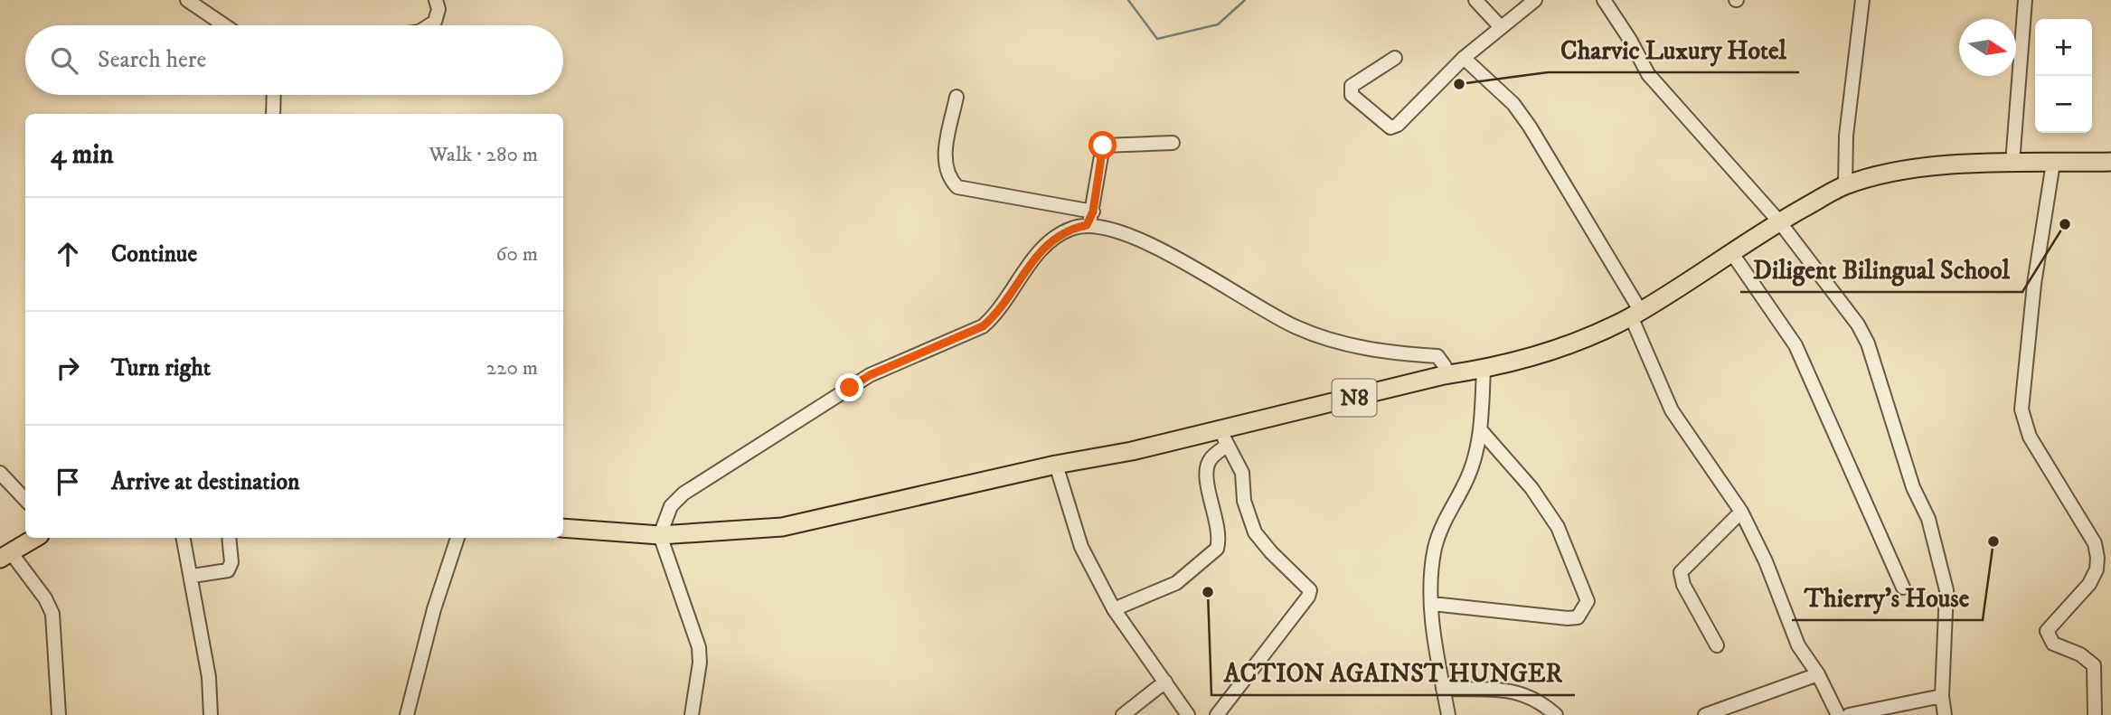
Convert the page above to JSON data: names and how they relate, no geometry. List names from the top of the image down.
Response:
{
  "streets": {
    "highway": ["N8"]
  },
  "places": [
    "Charvic Luxury Hotel",
    "Diligent Bilingual School",
    "Thierry’s House",
    "ACTION AGAINST HUNGER"
  ],
  "north": "right",
  "page": {
    "map_buttons": ["+", "−"],
    "search": "Search here",
    "heading": ["4 min", "Walk · 280 m"],
    "list": [
      ["Continue", "60 m"],
      ["Turn right", "220 m"],
      "Arrive at destination"
    ]
  }
}
